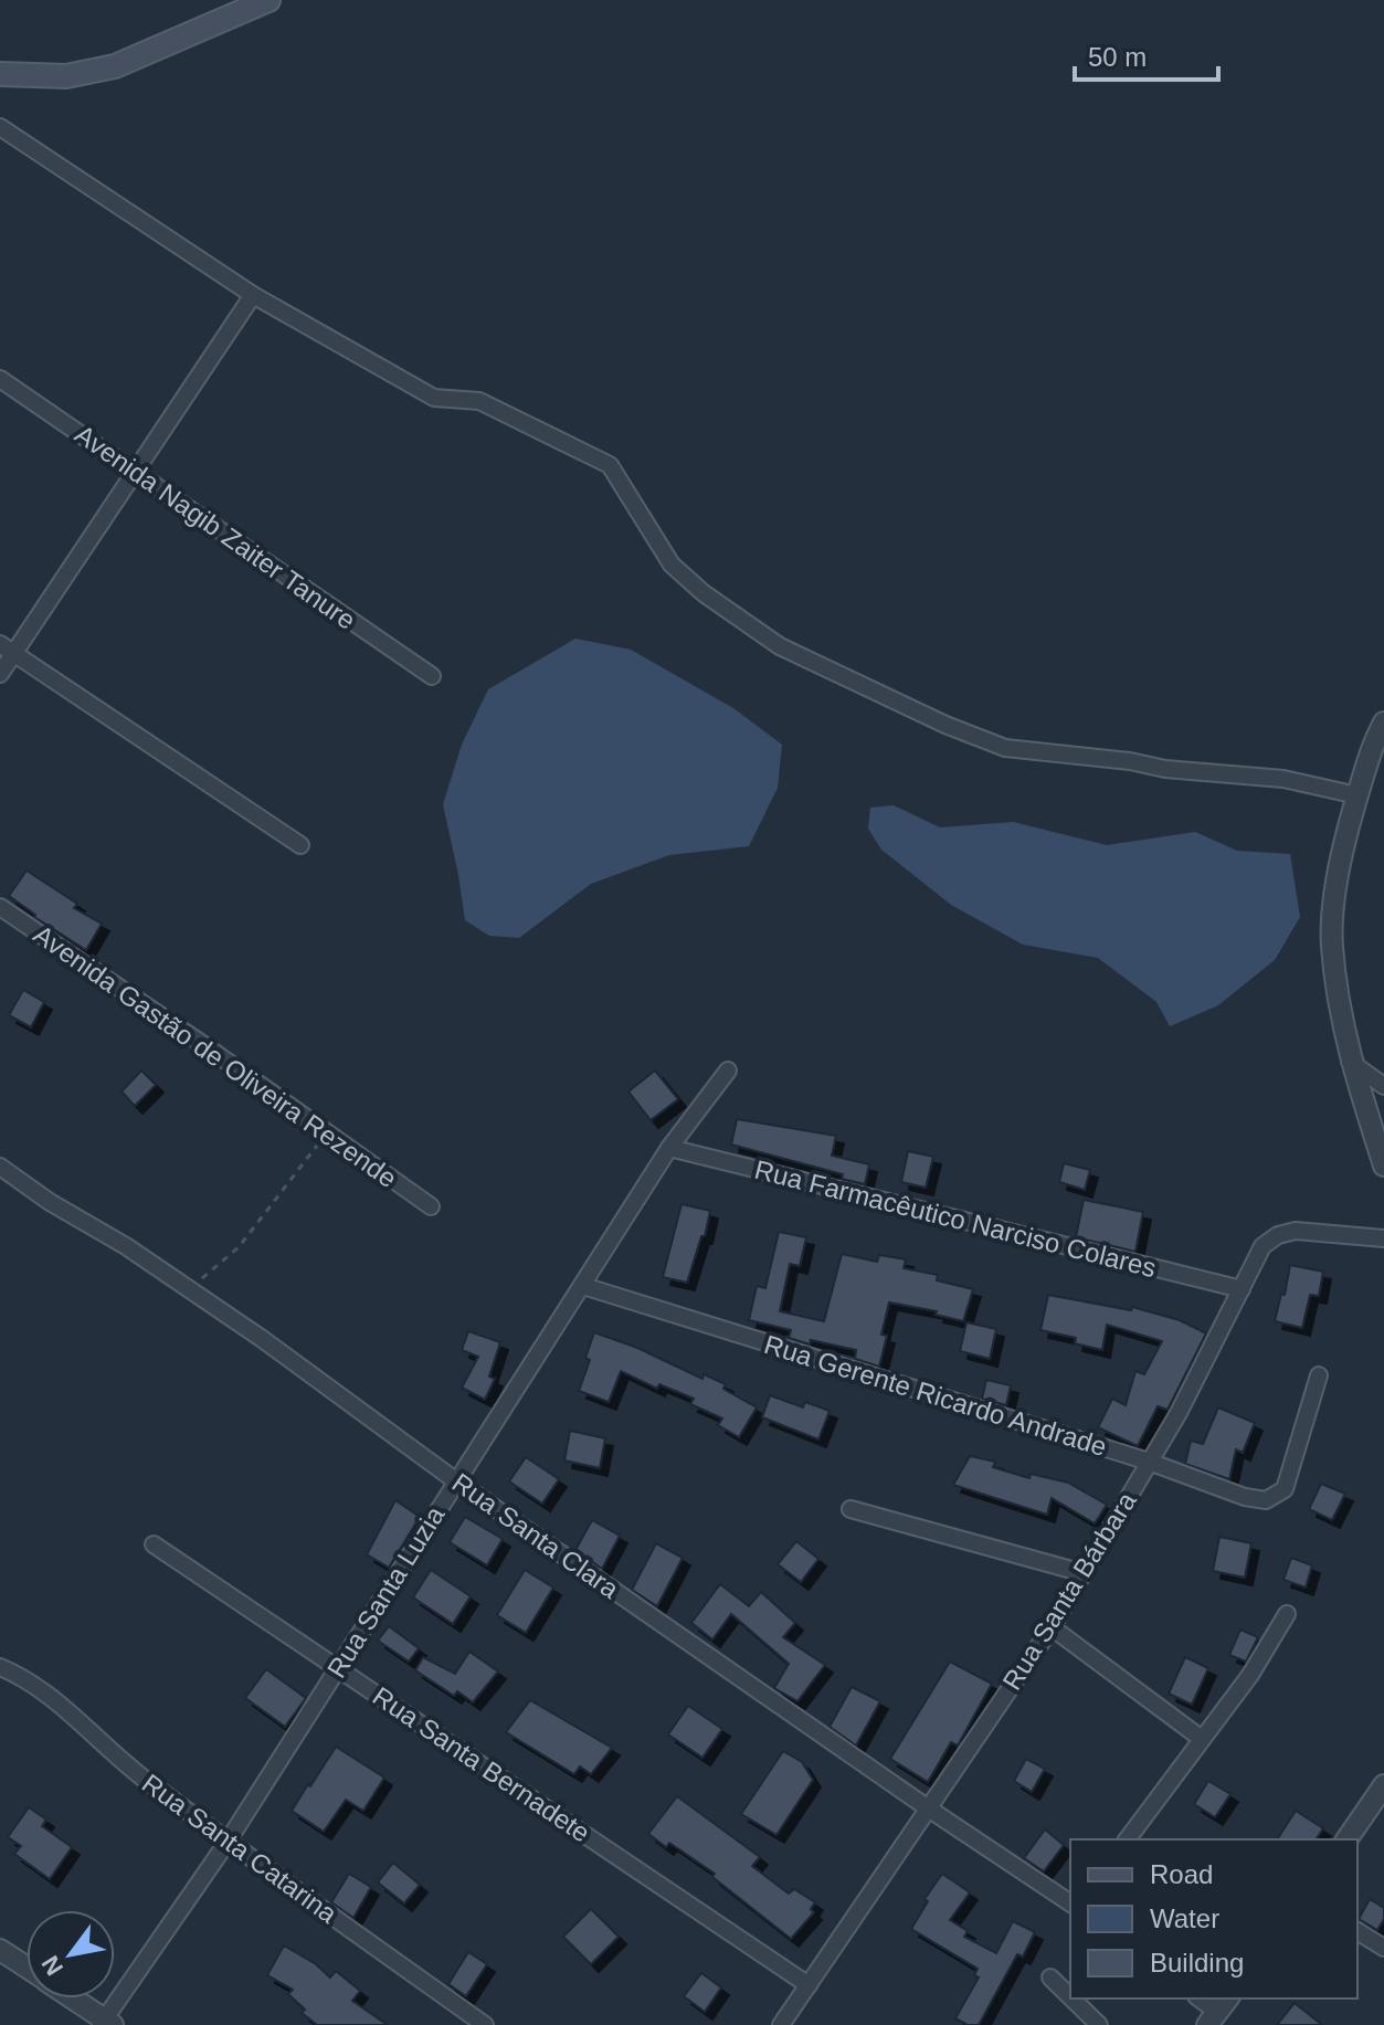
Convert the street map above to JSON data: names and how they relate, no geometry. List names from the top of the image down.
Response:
{
  "streets": {
    "street": [
      "Avenida Nagib Zaiter Tanure",
      "Avenida Gastão de Oliveira Rezende",
      "Rua Farmacêutico Narciso Colares",
      "Rua Gerente Ricardo Andrade",
      "Rua Santa Clara",
      "Rua Santa Bárbara",
      "Rua Santa Luzia",
      "Rua Santa Bernadete",
      "Rua Santa Catarina"
    ]
  },
  "crossings": [
    ["Rua Farmacêutico Narciso Colares", "Rua Santa Bárbara"],
    ["Rua Farmacêutico Narciso Colares", "Rua Santa Luzia"],
    ["Rua Gerente Ricardo Andrade", "Rua Santa Bárbara"],
    ["Rua Gerente Ricardo Andrade", "Rua Santa Luzia"],
    ["Rua Santa Clara", "Rua Santa Bárbara"],
    ["Rua Santa Clara", "Rua Santa Luzia"],
    ["Rua Santa Bárbara", "Rua Santa Bernadete"],
    ["Rua Santa Luzia", "Rua Santa Bernadete"],
    ["Rua Santa Luzia", "Rua Santa Catarina"]
  ],
  "legend": ["Road", "Water", "Building"],
  "scale_bar": "50 m",
  "north": "bottom left"
}
